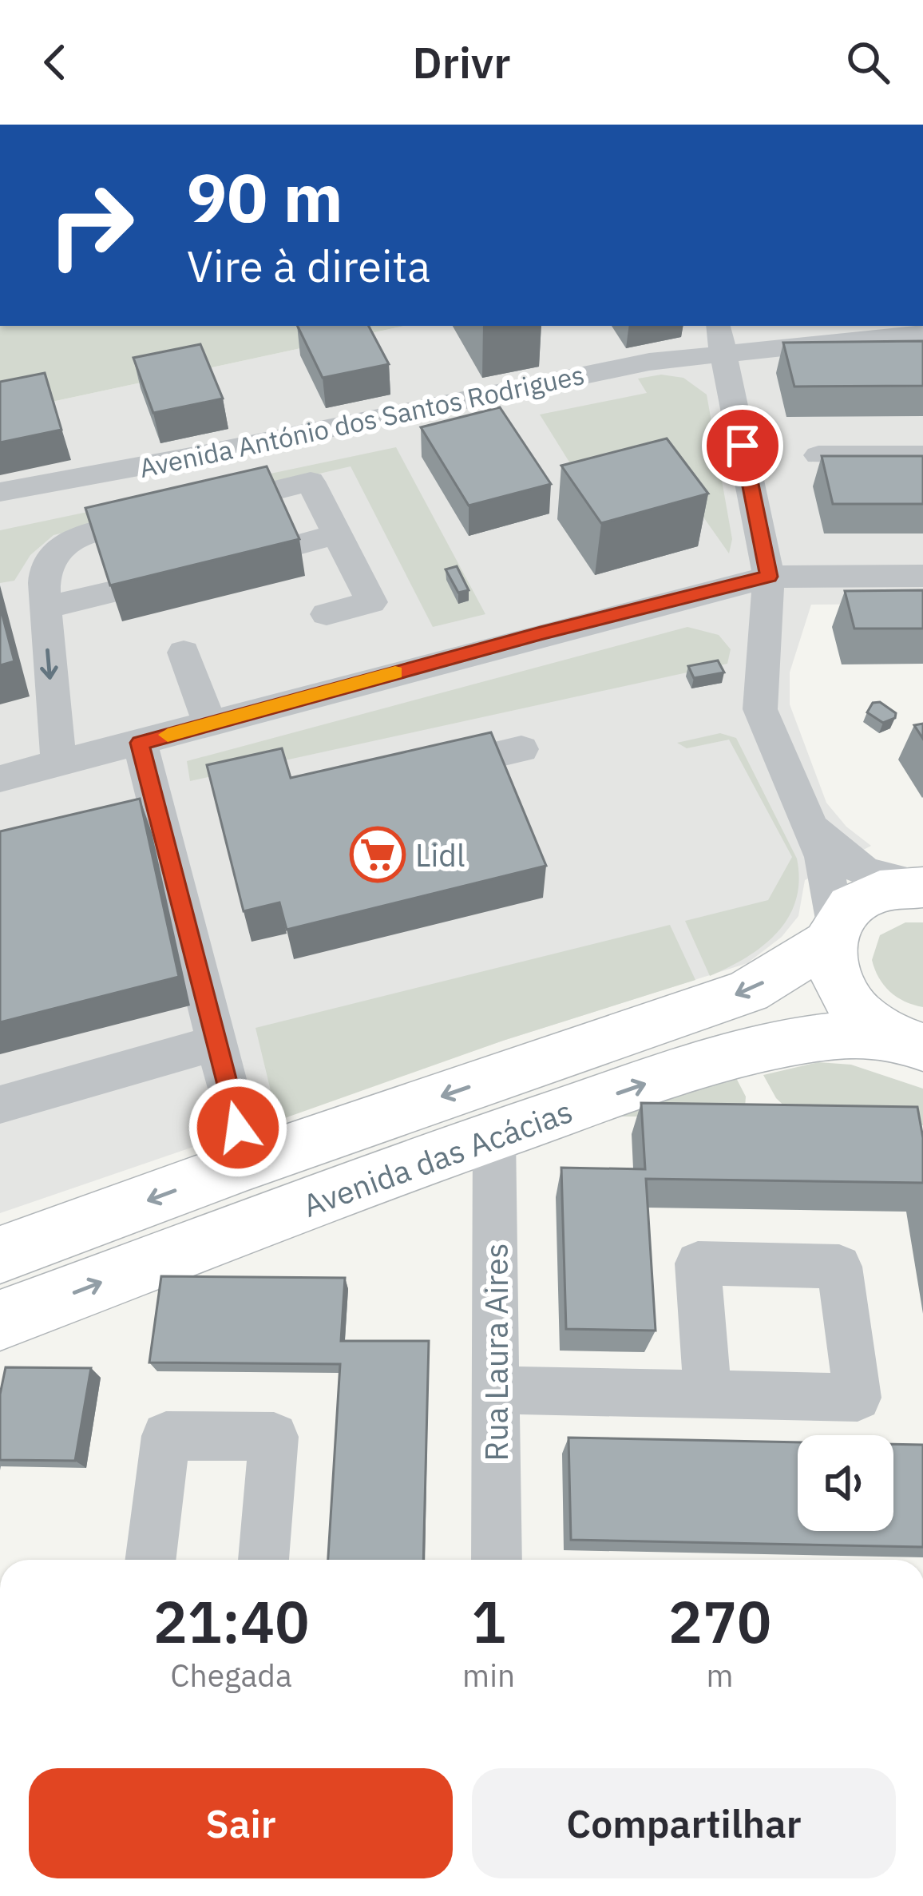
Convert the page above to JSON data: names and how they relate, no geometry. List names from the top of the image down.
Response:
{
  "streets": {
    "main road": ["Avenida das Acácias"],
    "street": ["Avenida António dos Santos Rodrigues", "Rua Laura Aires"]
  },
  "crossings": [
    ["Avenida das Acácias", "Rua Laura Aires"]
  ],
  "places": {
    "supermarket": ["Lidl"]
  },
  "page": {
    "header": "Drivr",
    "turn": ["90 m", "Vire à direita"],
    "eta": [
      "21:40",
      "Chegada",
      "1",
      "min",
      "270",
      "m"
    ],
    "buttons": ["Sair", "Compartilhar"]
  }
}
